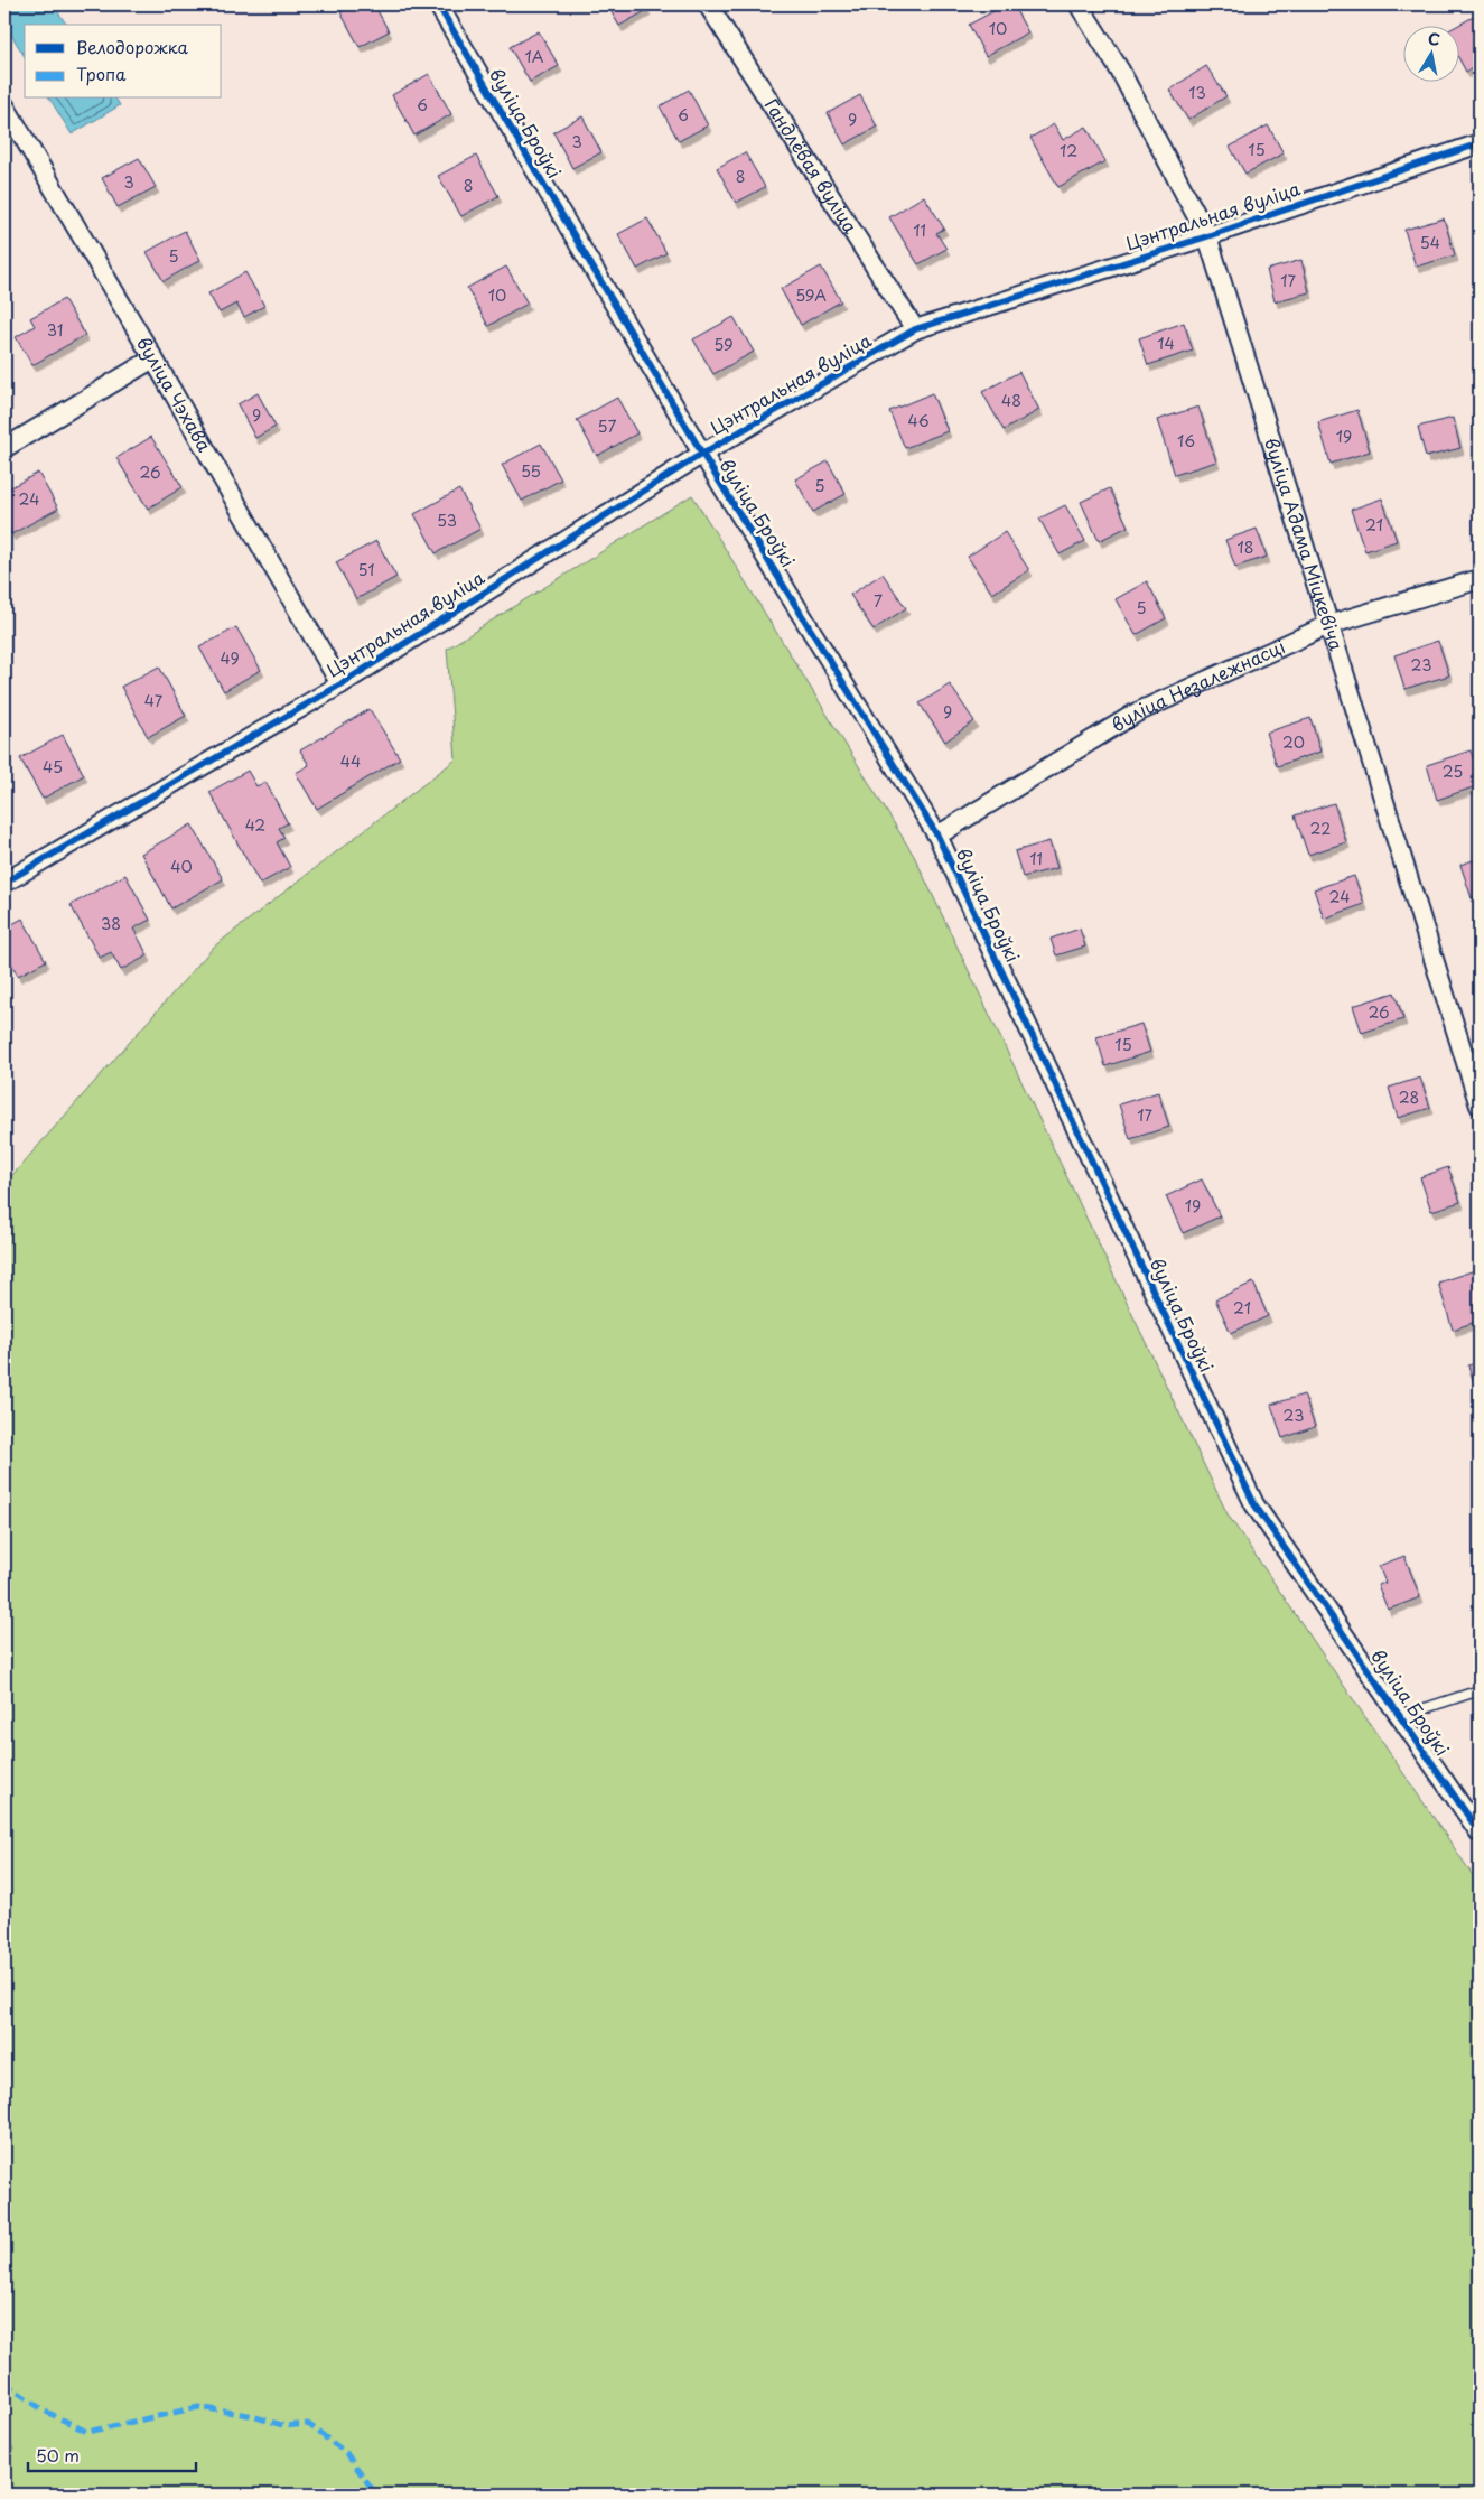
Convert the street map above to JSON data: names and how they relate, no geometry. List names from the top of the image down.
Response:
{
  "streets": {
    "street": [
      "вуліца Броўкі",
      "Гандлёвая вуліца",
      "Цэнтральная вуліца",
      "вуліца Чэхава",
      "вуліца Адама Міцкевіча",
      "вуліца Незалежнасці"
    ]
  },
  "crossings": [
    ["вуліца Броўкі", "Цэнтральная вуліца"],
    ["вуліца Броўкі", "вуліца Незалежнасці"],
    ["Гандлёвая вуліца", "Цэнтральная вуліца"],
    ["Цэнтральная вуліца", "вуліца Чэхава"],
    ["Цэнтральная вуліца", "вуліца Адама Міцкевіча"],
    ["вуліца Адама Міцкевіча", "вуліца Незалежнасці"]
  ],
  "house_numbers": [
    "10",
    "1А",
    "13",
    "6",
    "6",
    "9",
    "3",
    "15",
    "12",
    "8",
    "3",
    "8",
    "11",
    "54",
    "5",
    "17",
    "10",
    "59А",
    "31",
    "14",
    "59",
    "48",
    "9",
    "46",
    "57",
    "19",
    "16",
    "55",
    "26",
    "5",
    "24",
    "53",
    "21",
    "18",
    "51",
    "7",
    "5",
    "49",
    "23",
    "47",
    "9",
    "20",
    "44",
    "45",
    "25",
    "42",
    "22",
    "11",
    "40",
    "24",
    "38",
    "26",
    "15",
    "28",
    "17",
    "19",
    "21",
    "23"
  ],
  "legend": ["Велодорожка", "Тропа"],
  "scale_bar": "50 m",
  "north": "top"
}
